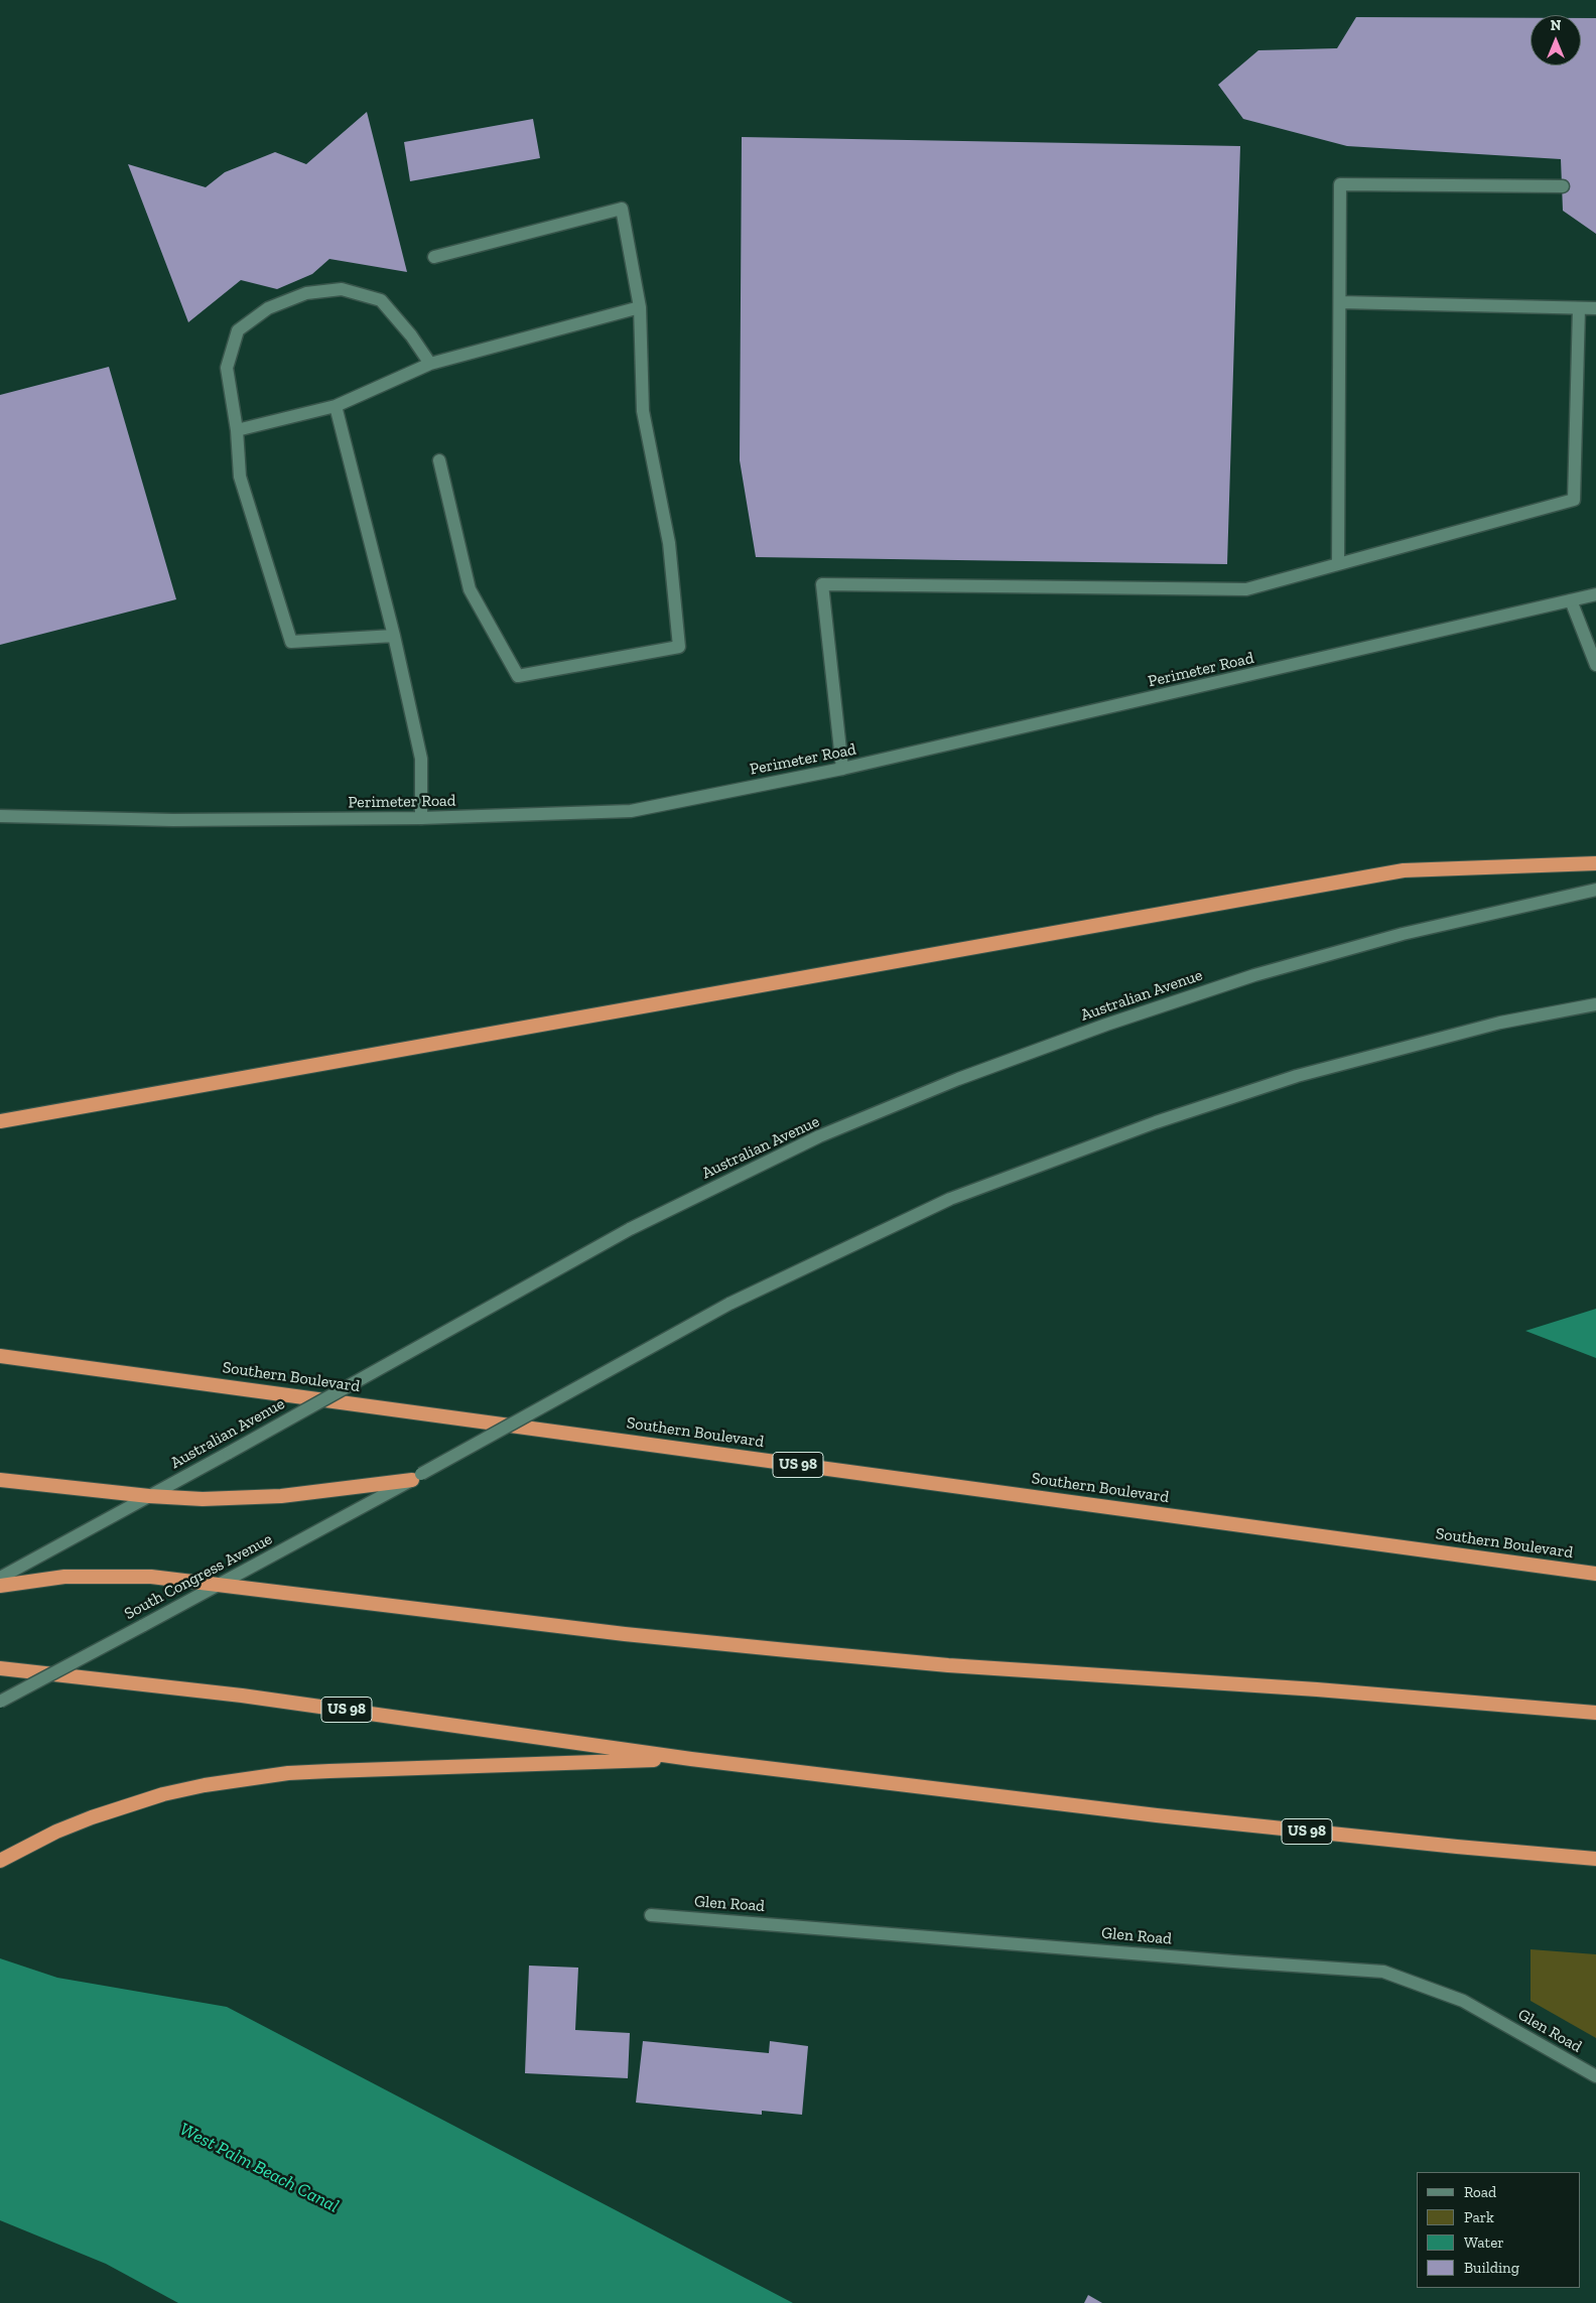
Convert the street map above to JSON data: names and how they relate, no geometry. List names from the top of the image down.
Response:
{
  "streets": {
    "highway": ["Southern Boulevard", "US 98"],
    "main road": [
      "Perimeter Road",
      "Australian Avenue",
      "South Congress Avenue",
      "Glen Road"
    ]
  },
  "water": ["West Palm Beach Canal"],
  "legend": [
    "Road",
    "Park",
    "Water",
    "Building"
  ],
  "north": "top"
}
